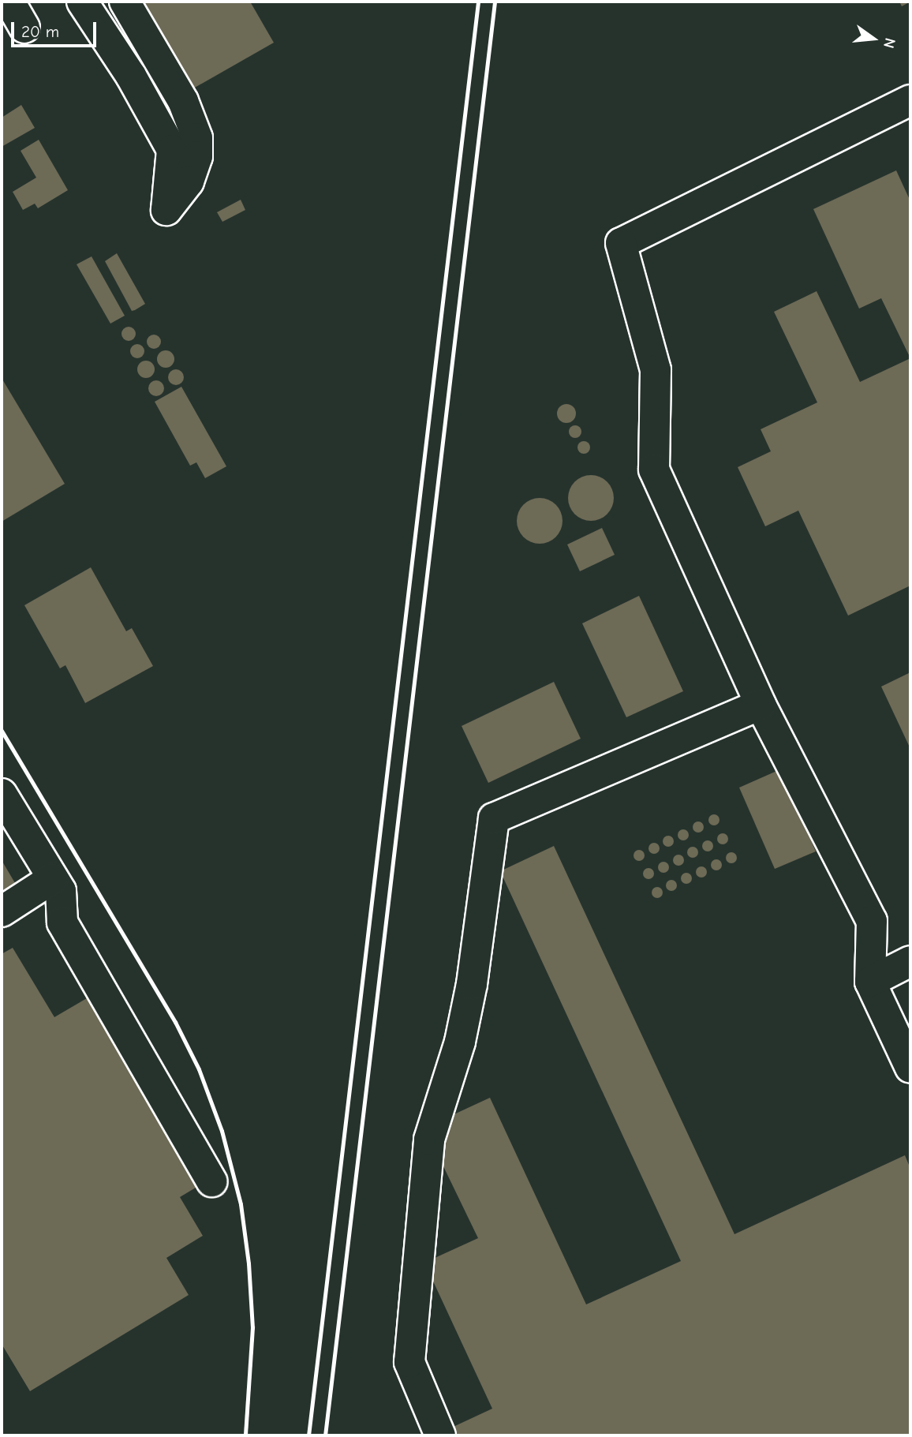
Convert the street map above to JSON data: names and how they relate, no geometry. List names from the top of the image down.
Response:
{
  "scale_bar": "20 m",
  "north": "right"
}
